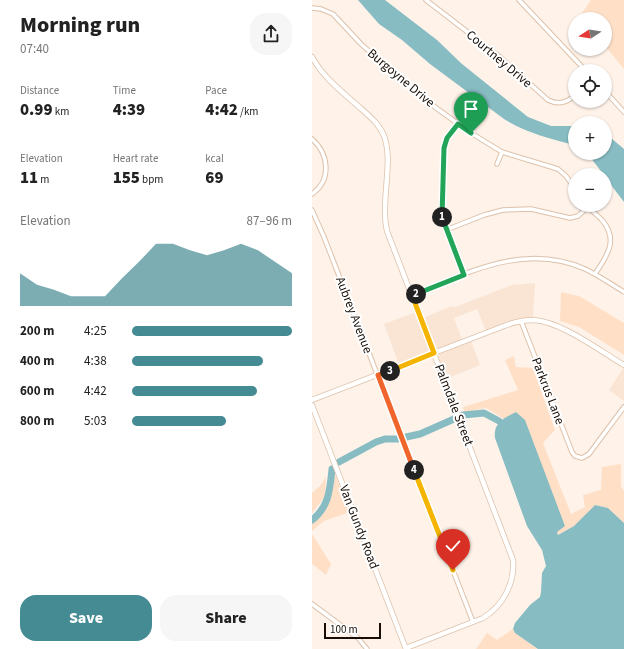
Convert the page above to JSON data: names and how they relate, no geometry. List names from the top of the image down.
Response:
{
  "streets": {
    "street": [
      "Courtney Drive",
      "Burgoyne Drive",
      "Aubrey Avenue",
      "Parkrus Lane",
      "Palmdale Street",
      "Van Gundy Road"
    ]
  },
  "crossings": [
    ["Aubrey Avenue", "Palmdale Street"],
    ["Palmdale Street", "Van Gundy Road"]
  ],
  "scale_bar": "100 m",
  "north": "left",
  "page": {
    "heading": ["Morning run", "07:40"],
    "map_buttons": ["+", "−"],
    "stats": [
      ["Distance", "0.99 km"],
      ["Time", "4:39"],
      ["Pace", "4:42 /km"],
      ["Elevation", "11 m"],
      ["Heart rate", "155 bpm"],
      ["kcal", "69"]
    ],
    "chart": ["Elevation", "87–96 m"],
    "pins": [
      "1",
      "2",
      "3",
      "4"
    ],
    "list": [
      {
        "name": "200 m",
        "note": "4:25"
      },
      {
        "name": "400 m",
        "note": "4:38"
      },
      {
        "name": "600 m",
        "note": "4:42"
      },
      {
        "name": "800 m",
        "note": "5:03"
      }
    ],
    "buttons": ["Save", "Share"],
    "scale": "100 m"
  }
}
